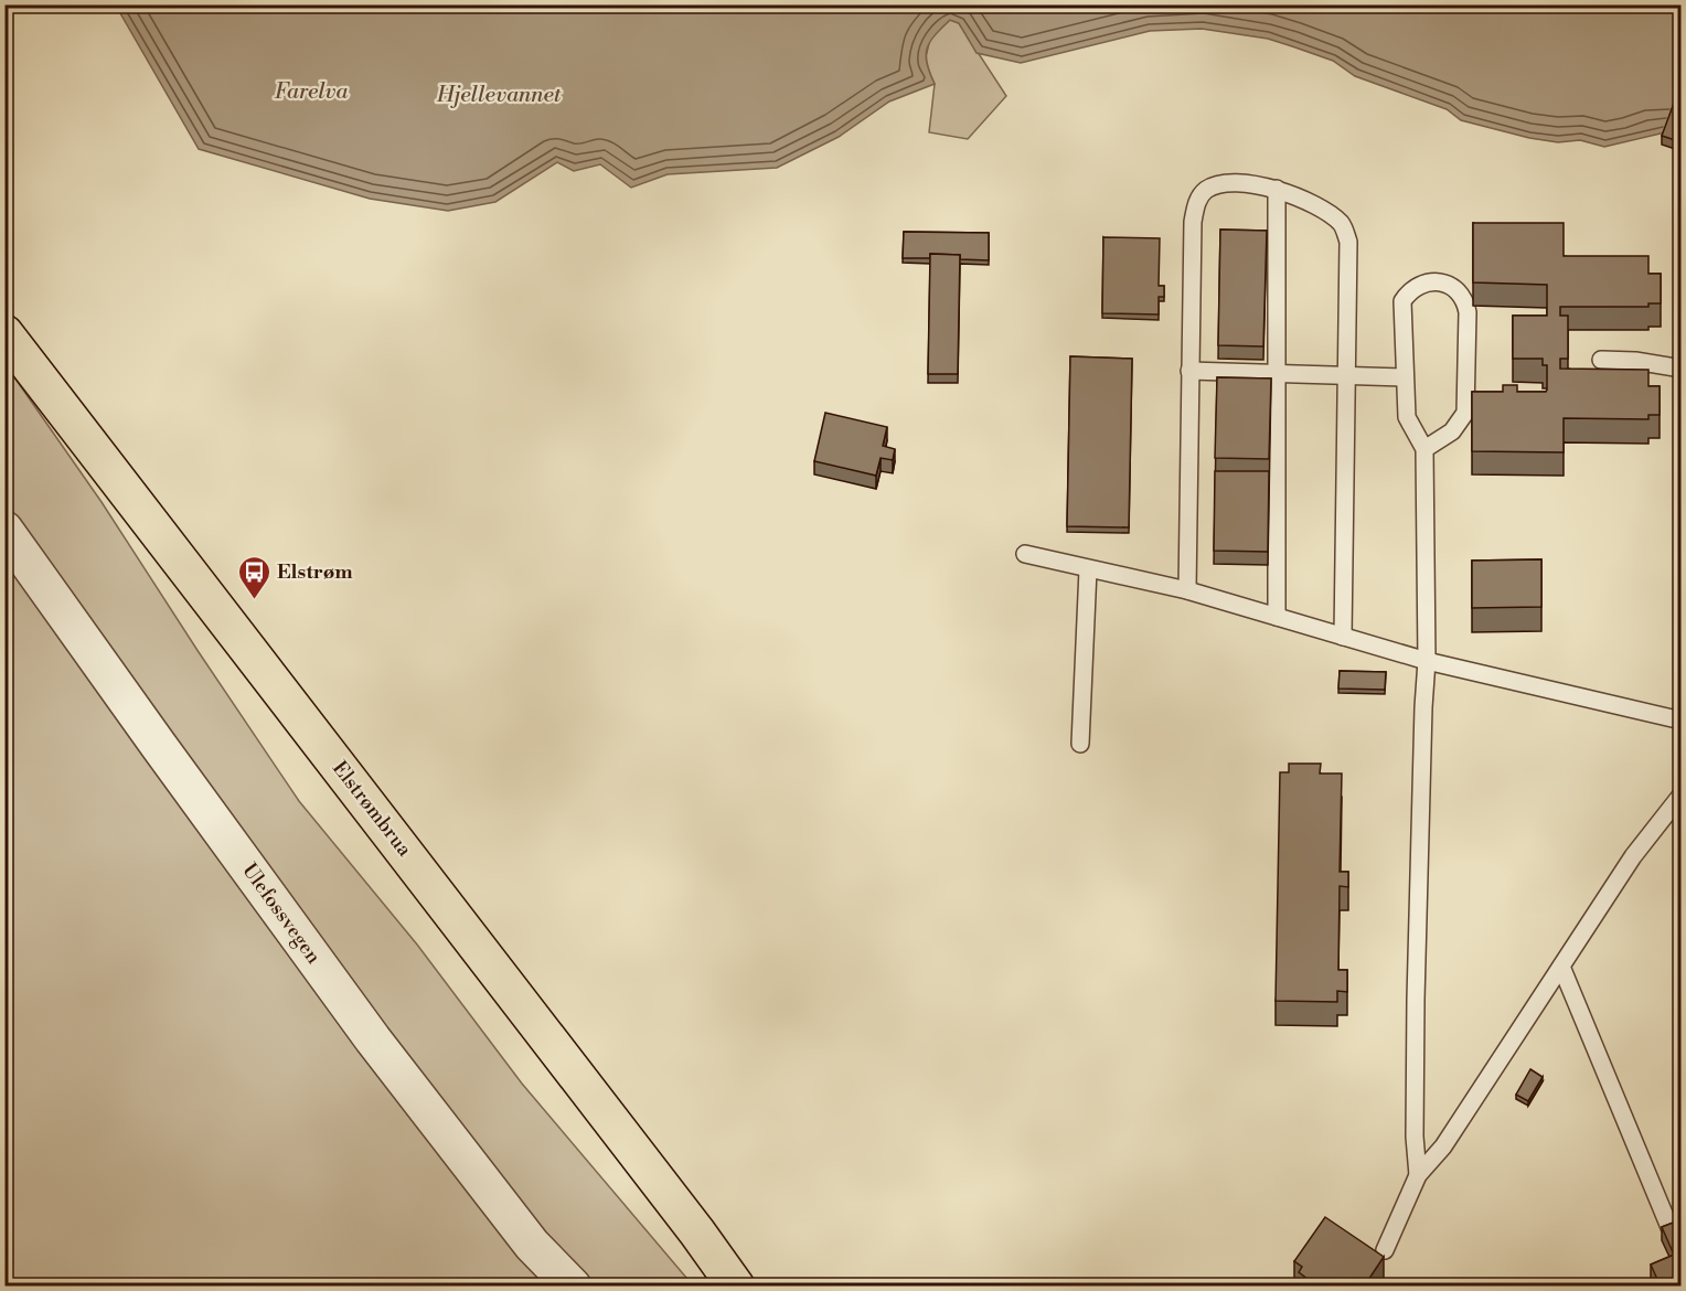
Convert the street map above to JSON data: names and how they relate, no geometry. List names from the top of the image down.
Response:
{
  "streets": {
    "main road": ["Elstrømbrua"],
    "street": ["Ulefossvegen"]
  },
  "water": ["Farelva", "Hjellevannet"],
  "places": {
    "bus stop": ["Elstrøm"]
  }
}
